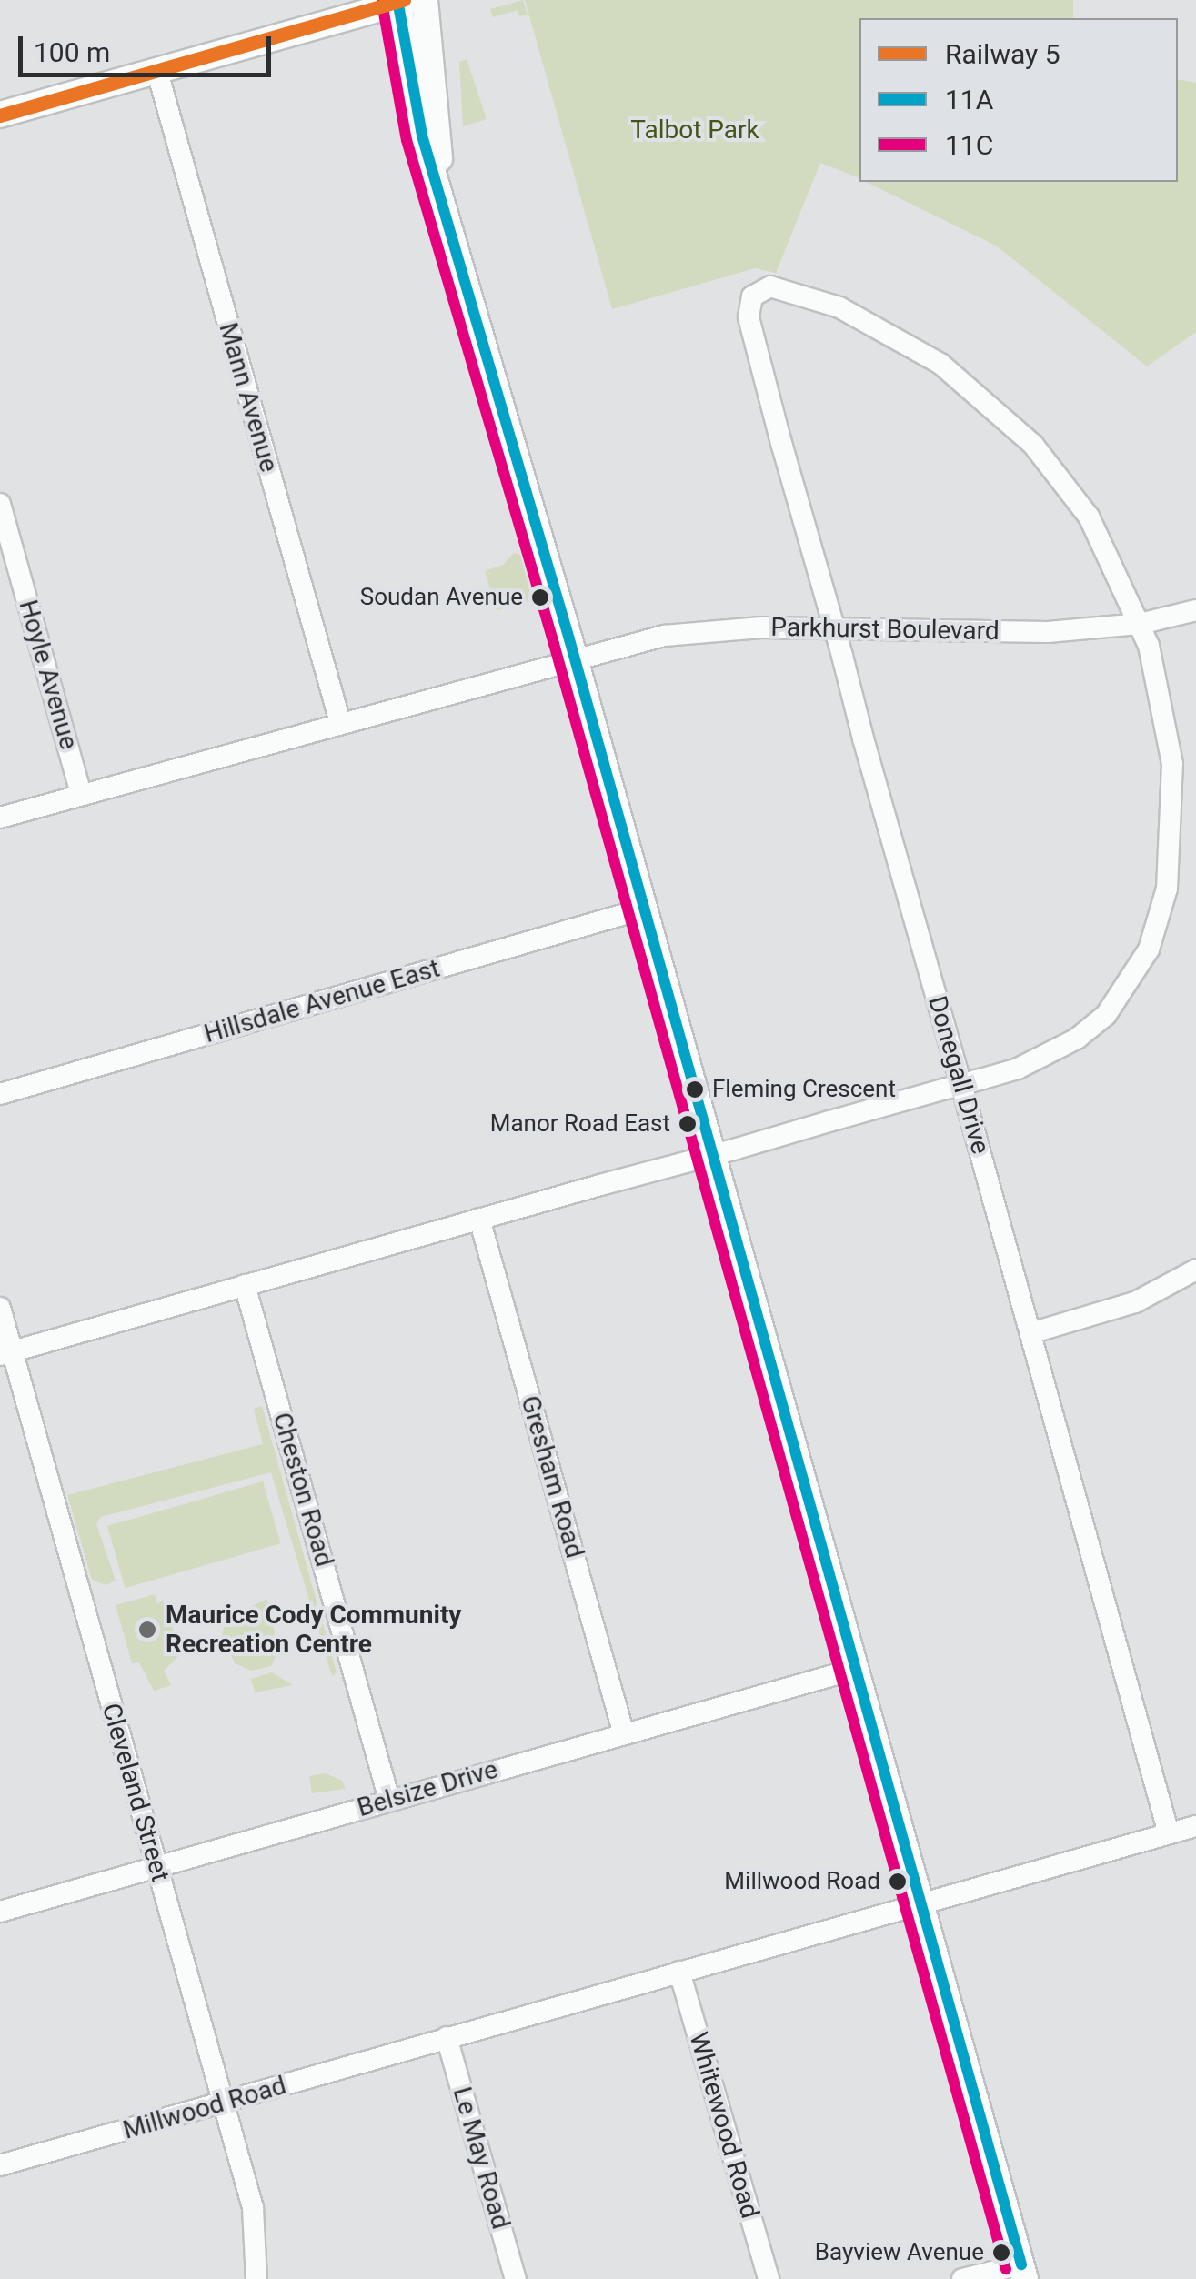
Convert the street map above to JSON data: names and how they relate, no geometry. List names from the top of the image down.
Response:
{
  "streets": {
    "street": [
      "Mann Avenue",
      "Parkhurst Boulevard",
      "Hoyle Avenue",
      "Hillsdale Avenue East",
      "Donegall Drive",
      "Gresham Road",
      "Cheston Road",
      "Belsize Drive",
      "Cleveland Street",
      "Millwood Road",
      "Whitewood Road",
      "Le May Road"
    ]
  },
  "crossings": [
    ["Parkhurst Boulevard", "Donegall Drive"],
    ["Donegall Drive", "Millwood Road"],
    ["Gresham Road", "Belsize Drive"],
    ["Cheston Road", "Belsize Drive"],
    ["Belsize Drive", "Cleveland Street"],
    ["Cleveland Street", "Millwood Road"],
    ["Millwood Road", "Whitewood Road"],
    ["Millwood Road", "Le May Road"]
  ],
  "parks": ["Talbot Park"],
  "places": [
    "Soudan Avenue",
    "Fleming Crescent",
    "Manor Road East",
    "Maurice Cody Community Recreation Centre",
    "Millwood Road",
    "Bayview Avenue"
  ],
  "lines": ["rail line 5", "transit line 11A", "transit line 11C"],
  "legend": ["Railway 5", "11A", "11C"],
  "scale_bar": "100 m"
}
